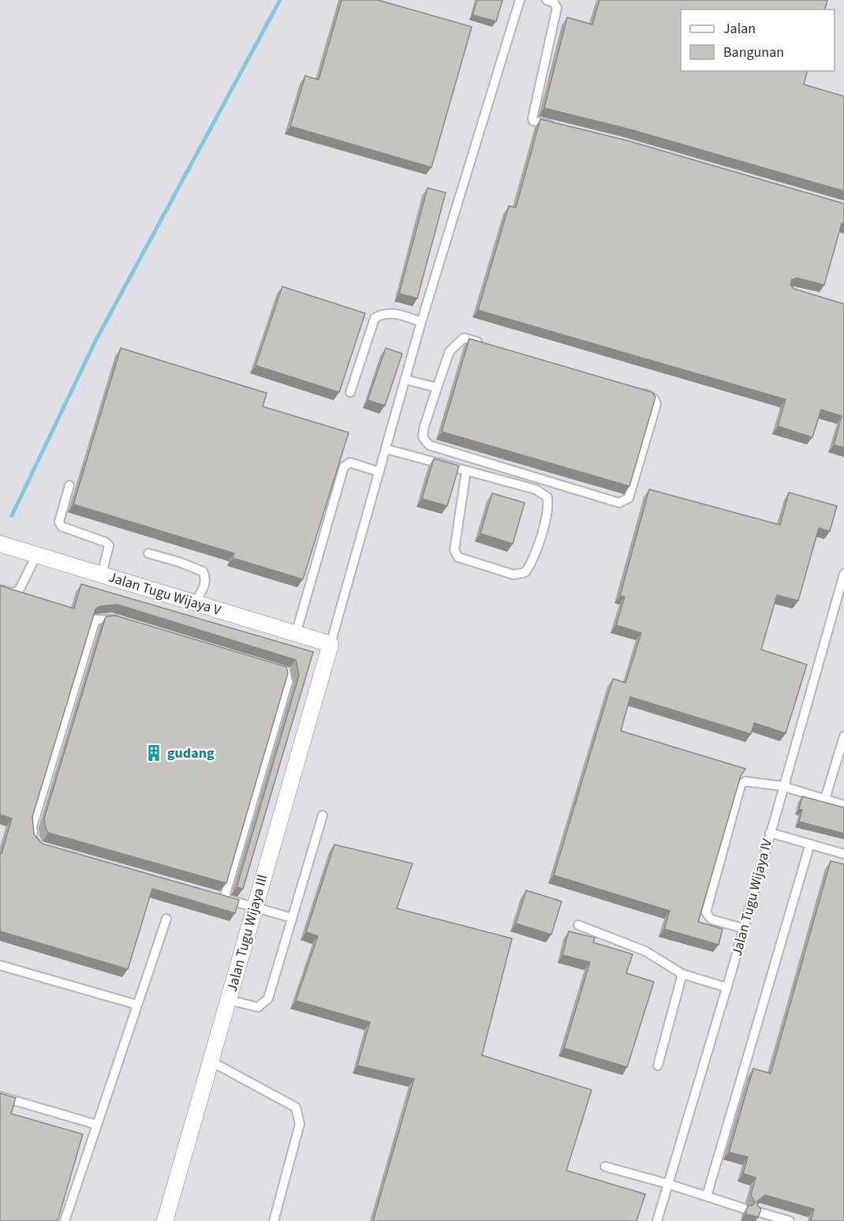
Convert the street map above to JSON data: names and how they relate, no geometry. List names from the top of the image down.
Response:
{
  "streets": {
    "street": ["Jalan Tugu Wijaya V", "Jalan Tugu Wijaya III"],
    "lane": ["Jalan Tugu Wijaya IV"]
  },
  "crossings": [
    ["Jalan Tugu Wijaya V", "Jalan Tugu Wijaya III"]
  ],
  "places": {
    "building": ["gudang"]
  },
  "legend": ["Jalan", "Bangunan"]
}
